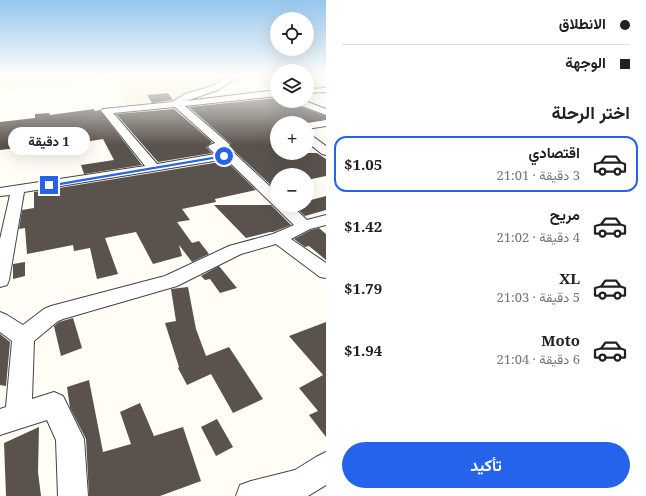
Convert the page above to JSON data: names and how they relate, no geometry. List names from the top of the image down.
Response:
{
  "page": {
    "banner": ["الانطلاق", "الوجهة"],
    "map_buttons": ["+", "−"],
    "heading": "اختر الرحلة",
    "bubble": "1 دقيقة",
    "list": [
      {
        "name": "اقتصادي",
        "note": "3 دقيقة · 21:01",
        "value": "$1.05"
      },
      {
        "name": "مريح",
        "note": "4 دقيقة · 21:02",
        "value": "$1.42"
      },
      {
        "name": "XL",
        "note": "5 دقيقة · 21:03",
        "value": "$1.79"
      },
      {
        "name": "Moto",
        "note": "6 دقيقة · 21:04",
        "value": "$1.94"
      }
    ],
    "buttons": "تأكيد"
  }
}
